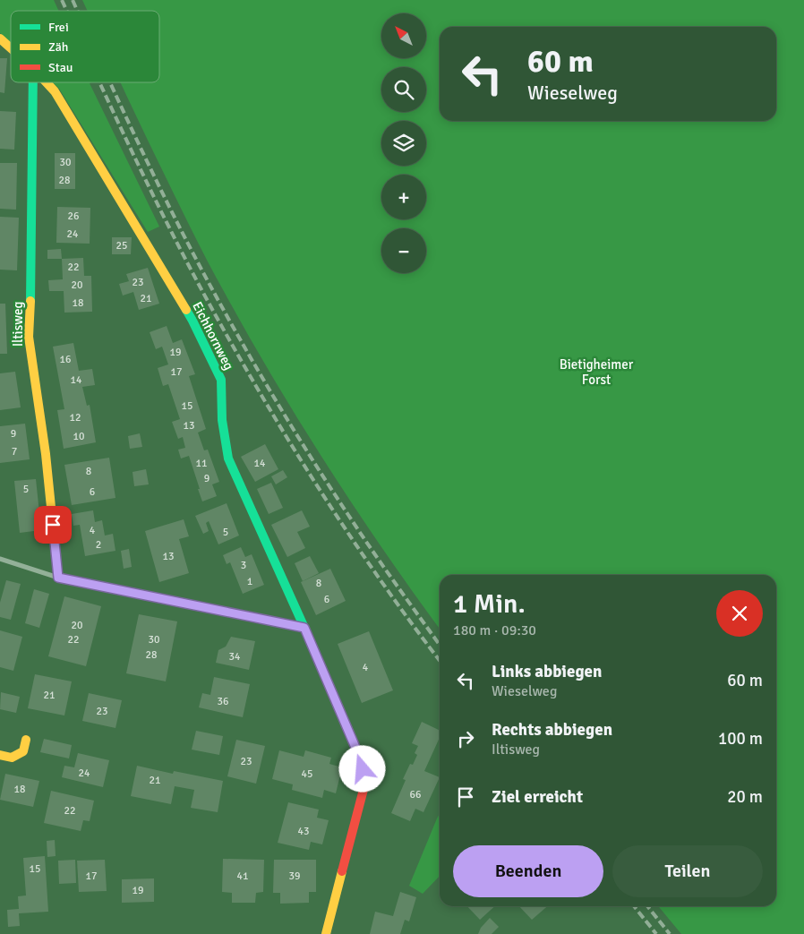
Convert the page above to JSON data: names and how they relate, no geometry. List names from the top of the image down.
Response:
{
  "streets": {
    "street": ["Iltisweg", "Eichhornweg"]
  },
  "parks": ["Bietigheimer Forst"],
  "house_numbers": [
    "30",
    "28",
    "26",
    "24",
    "25",
    "22",
    "23",
    "20",
    "21",
    "18",
    "19",
    "16",
    "17",
    "14",
    "15",
    "12",
    "13",
    "9",
    "10",
    "7",
    "11",
    "14",
    "8",
    "9",
    "5",
    "6",
    "4",
    "5",
    "2",
    "13",
    "3",
    "1",
    "8",
    "6",
    "20",
    "22",
    "30",
    "28",
    "34",
    "4",
    "21",
    "36",
    "23",
    "23",
    "24",
    "45",
    "21",
    "18",
    "66",
    "22",
    "43",
    "15",
    "17",
    "41",
    "39",
    "19"
  ],
  "legend": ["Frei", "Zäh", "Stau"],
  "north": "top left",
  "page": {
    "map_buttons": ["+", "−"],
    "turn": ["60 m", "Wieselweg"],
    "heading": ["1 Min.", "180 m · 09:30"],
    "list": [
      {
        "name": "Links abbiegen",
        "note": "Wieselweg",
        "value": "60 m"
      },
      {
        "name": "Rechts abbiegen",
        "note": "Iltisweg",
        "value": "100 m"
      },
      {
        "name": "Ziel erreicht",
        "value": "20 m"
      }
    ],
    "buttons": ["Beenden", "Teilen"]
  }
}
